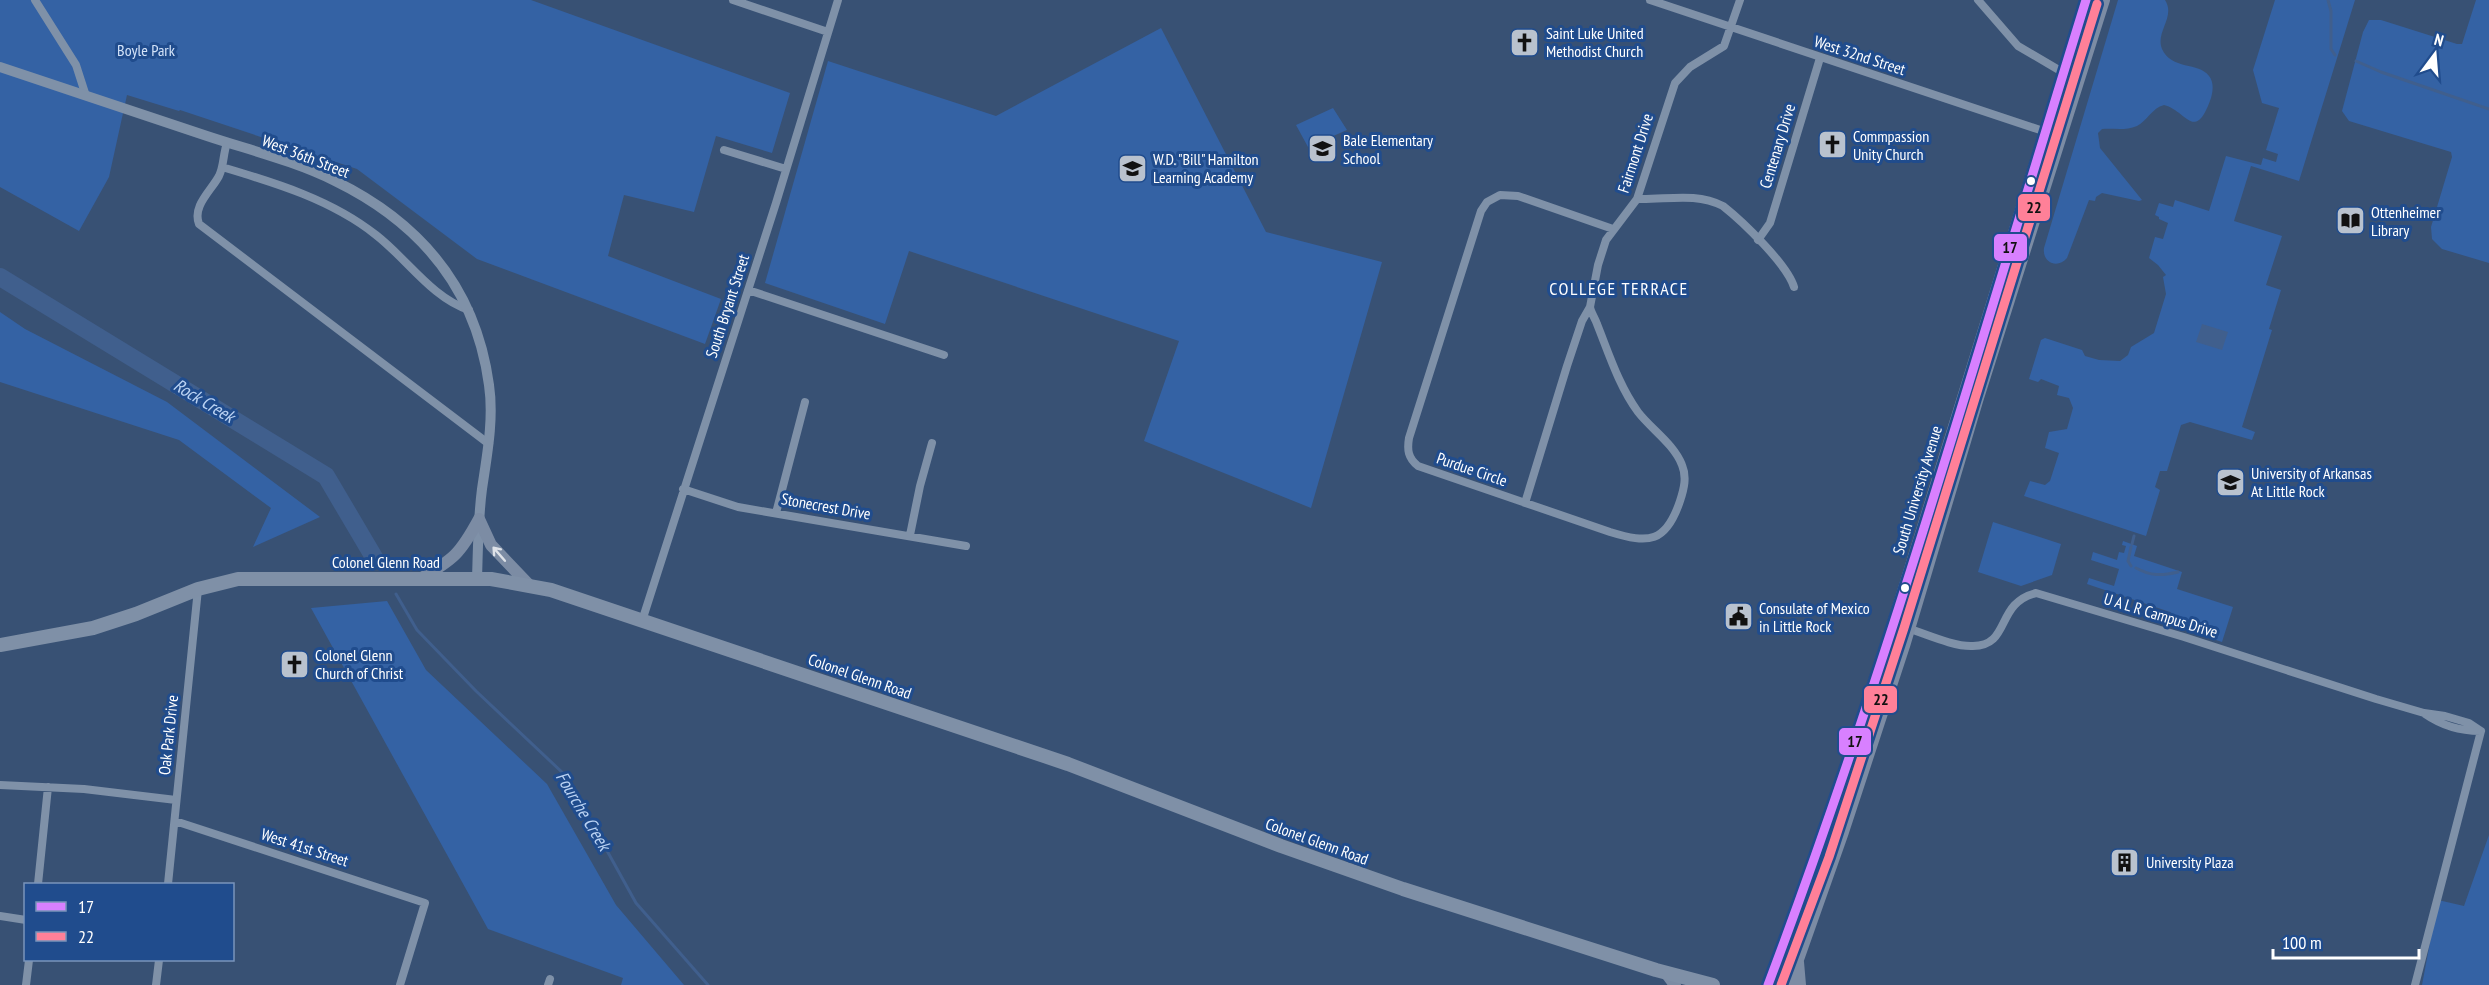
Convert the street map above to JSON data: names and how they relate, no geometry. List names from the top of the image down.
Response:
{
  "streets": {
    "main road": ["South University Avenue", "Colonel Glenn Road"],
    "street": [
      "West 32nd Street",
      "Centenary Drive",
      "Fairmont Drive",
      "West 36th Street",
      "South Bryant Street",
      "Purdue Circle",
      "Stonecrest Drive",
      "U A L R Campus Drive",
      "Oak Park Drive",
      "West 41st Street"
    ]
  },
  "crossings": [
    ["West 32nd Street", "Centenary Drive"],
    ["West 32nd Street", "Fairmont Drive"],
    ["West 32nd Street", "South University Avenue"],
    ["Fairmont Drive", "Purdue Circle"],
    ["West 36th Street", "Colonel Glenn Road"],
    ["South Bryant Street", "Stonecrest Drive"],
    ["South Bryant Street", "Colonel Glenn Road"],
    ["South University Avenue", "U A L R Campus Drive"],
    ["Colonel Glenn Road", "Oak Park Drive"],
    ["Oak Park Drive", "West 41st Street"]
  ],
  "districts": ["COLLEGE TERRACE"],
  "water": ["Rock Creek", "Fourche Creek"],
  "parks": ["Boyle Park"],
  "places": {
    "church": ["Saint Luke United Methodist Church", "Commpassion Unity Church", "Colonel Glenn Church of Christ"],
    "school or university": ["Bale Elementary School", "W.D. \"Bill\" Hamilton Learning Academy", "University of Arkansas At Little Rock"],
    "library": ["Ottenheimer Library"],
    "public building": ["Consulate of Mexico in Little Rock"],
    "building": ["University Plaza"]
  },
  "lines": ["transit line 17", "transit line 22"],
  "legend": ["17", "22"],
  "scale_bar": "100 m",
  "north": "top"
}
